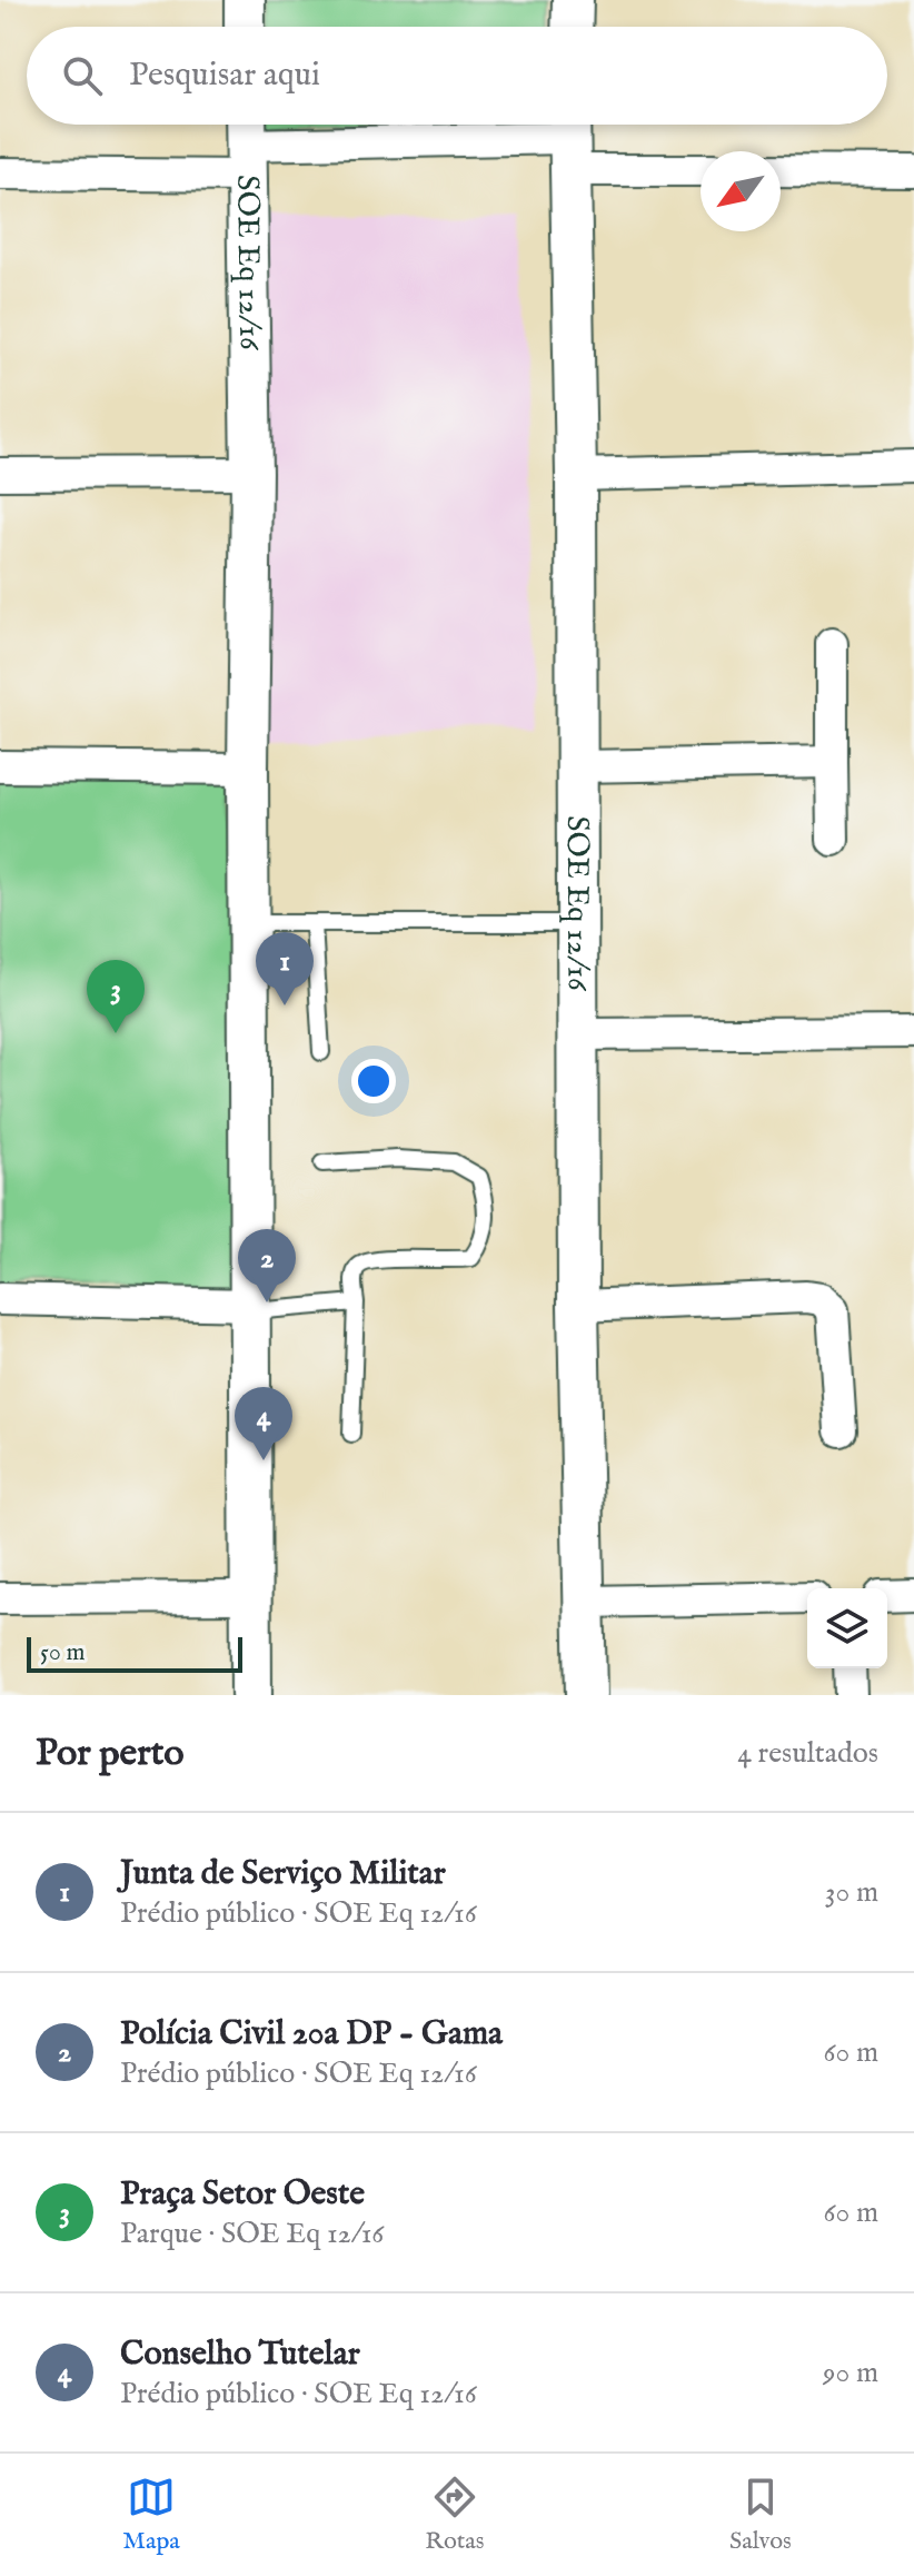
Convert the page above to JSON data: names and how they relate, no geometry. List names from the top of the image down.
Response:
{
  "streets": {
    "street": ["SOE Eq 12/16"]
  },
  "scale_bar": "50 m",
  "north": "bottom left",
  "page": {
    "search": "Pesquisar aqui",
    "pins": [
      "1",
      "3",
      "2",
      "4"
    ],
    "scale": "50 m",
    "heading": ["Por perto", "4 resultados"],
    "list": [
      {
        "mark": "1",
        "name": "Junta de Serviço Militar",
        "note": "Prédio público · SOE Eq 12/16",
        "value": "30 m"
      },
      {
        "mark": "2",
        "name": "Polícia Civil 20a DP - Gama",
        "note": "Prédio público · SOE Eq 12/16",
        "value": "60 m"
      },
      {
        "mark": "3",
        "name": "Praça Setor Oeste",
        "note": "Parque · SOE Eq 12/16",
        "value": "60 m"
      },
      {
        "mark": "4",
        "name": "Conselho Tutelar",
        "note": "Prédio público · SOE Eq 12/16",
        "value": "90 m"
      }
    ],
    "nav": ["Mapa", "Rotas", "Salvos"]
  }
}
